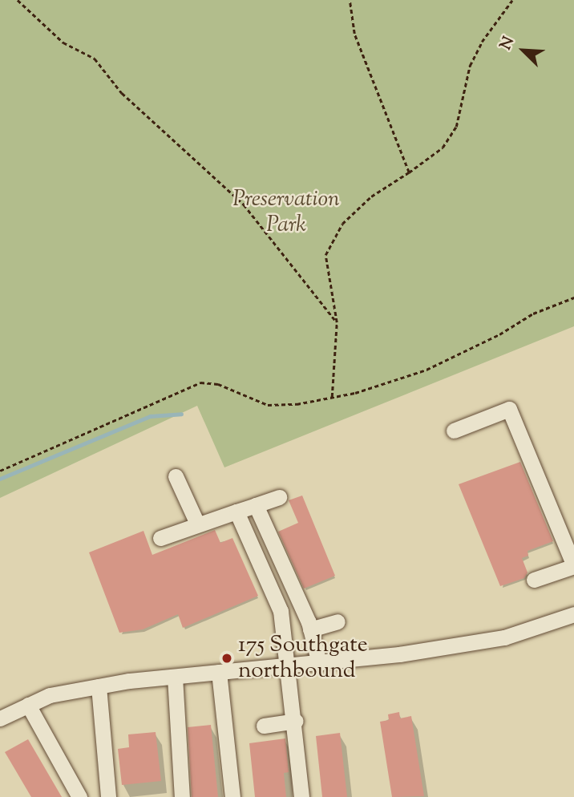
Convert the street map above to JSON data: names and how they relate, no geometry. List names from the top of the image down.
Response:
{
  "parks": ["Preservation Park"],
  "places": ["175 Southgate northbound"],
  "north": "top left"
}
